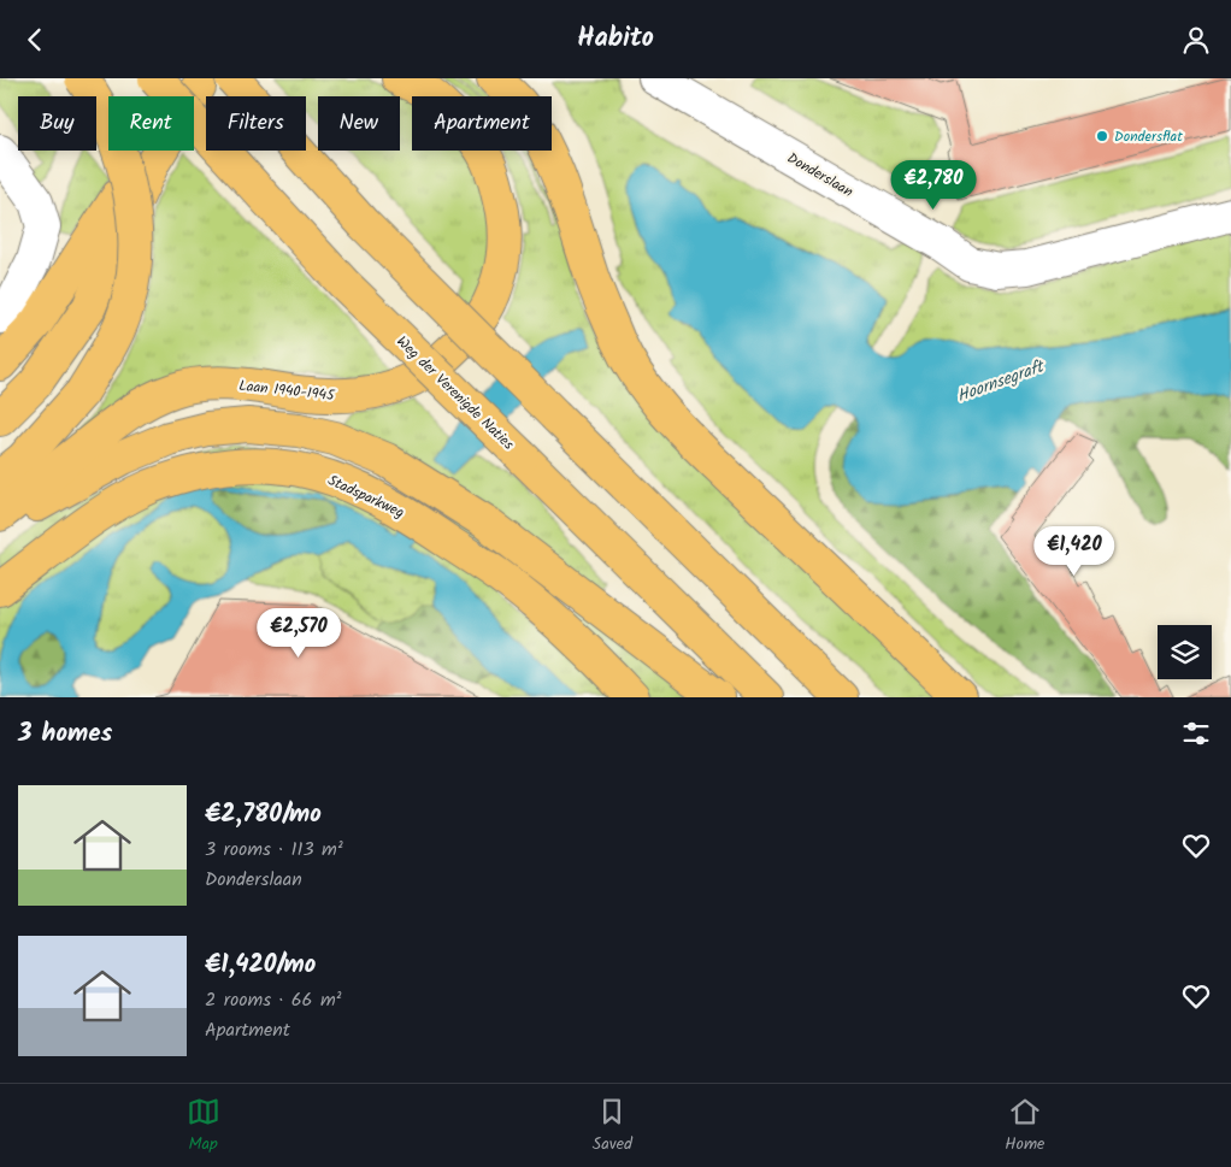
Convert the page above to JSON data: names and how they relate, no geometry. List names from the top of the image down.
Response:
{
  "streets": {
    "main road": ["Laan 1940-1945", "Weg der Verenigde Naties", "Stadsparkweg"],
    "street": ["Donderslaan"]
  },
  "water": ["Hoornsegraft"],
  "places": ["Dondersflat"],
  "page": {
    "header": "Habito",
    "chip": [
      "Buy",
      "Rent",
      "Filters",
      "New",
      "Apartment"
    ],
    "price": ["€2,780", "€1,420", "€2,570"],
    "heading": "3 homes",
    "list": [
      {
        "name": "€2,780/mo",
        "note": "3 rooms · 113 m² · Donderslaan"
      },
      {
        "name": "€1,420/mo",
        "note": "2 rooms · 66 m² · Apartment"
      }
    ],
    "tabs": ["Map", "Saved", "Home"]
  }
}
